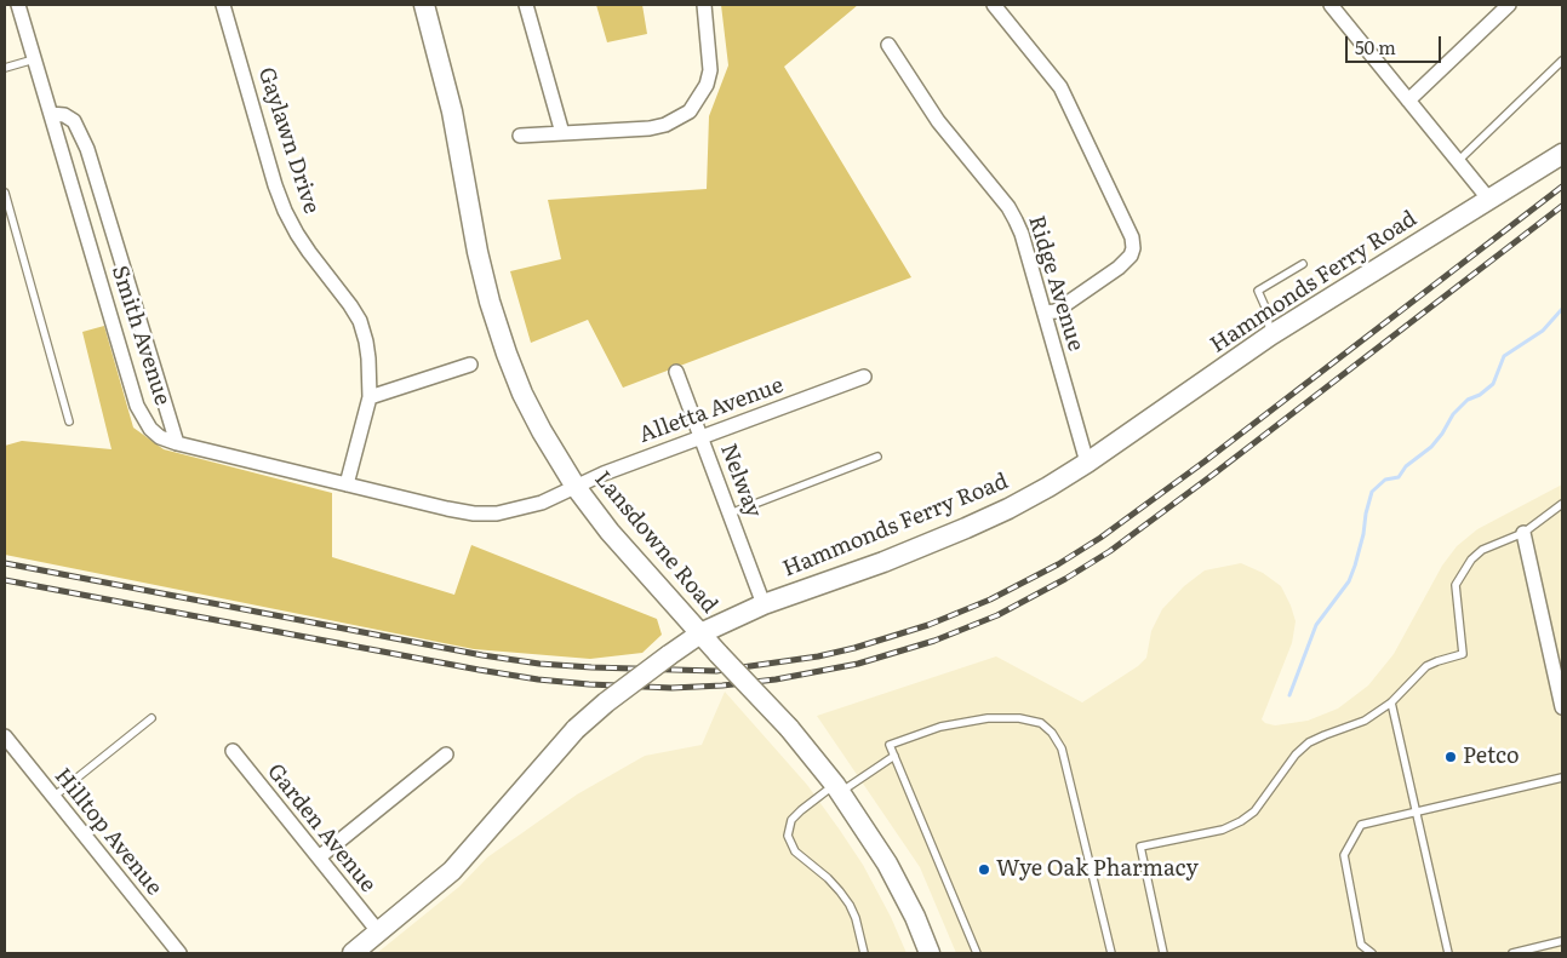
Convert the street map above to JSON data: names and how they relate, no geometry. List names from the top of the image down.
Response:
{
  "streets": {
    "street": [
      "Gaylawn Drive",
      "Hammonds Ferry Road",
      "Ridge Avenue",
      "Smith Avenue",
      "Alletta Avenue",
      "Nelway",
      "Lansdowne Road",
      "Garden Avenue",
      "Hilltop Avenue"
    ]
  },
  "crossings": [
    ["Gaylawn Drive", "Smith Avenue"],
    ["Hammonds Ferry Road", "Ridge Avenue"],
    ["Hammonds Ferry Road", "Nelway"],
    ["Hammonds Ferry Road", "Lansdowne Road"],
    ["Hammonds Ferry Road", "Garden Avenue"],
    ["Smith Avenue", "Alletta Avenue"],
    ["Smith Avenue", "Lansdowne Road"],
    ["Alletta Avenue", "Nelway"],
    ["Alletta Avenue", "Lansdowne Road"]
  ],
  "places": ["Petco", "Wye Oak Pharmacy"],
  "scale_bar": "50 m"
}
